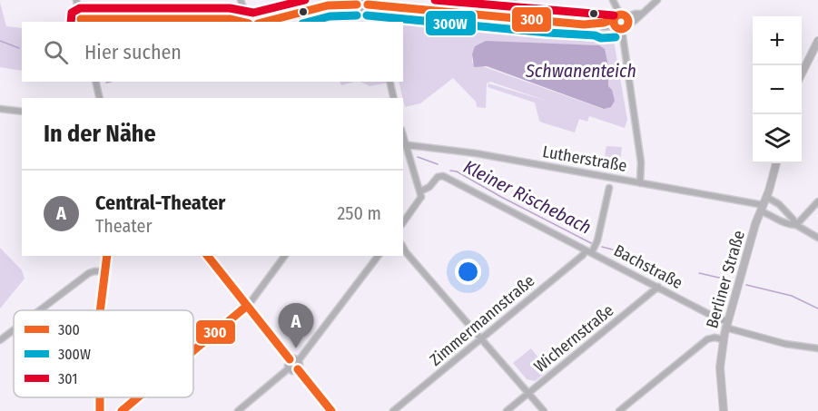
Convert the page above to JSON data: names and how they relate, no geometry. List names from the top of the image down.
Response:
{
  "streets": {
    "main road": ["Berliner Straße"],
    "street": [
      "Lutherstraße",
      "Bachstraße",
      "Zimmermannstraße",
      "Wichernstraße"
    ]
  },
  "crossings": [
    ["Lutherstraße", "Berliner Straße"],
    ["Bachstraße", "Berliner Straße"],
    ["Bachstraße", "Zimmermannstraße"],
    ["Bachstraße", "Wichernstraße"]
  ],
  "water": ["Schwanenteich", "Kleiner Rischebach"],
  "lines": ["transit line 301", "transit line 300", "transit line 300W"],
  "legend": ["300", "300W", "301"],
  "page": {
    "map_buttons": ["+", "−"],
    "search": "Hier suchen",
    "heading": "In der Nähe",
    "list": [
      {
        "mark": "A",
        "name": "Central-Theater",
        "note": "Theater",
        "value": "250 m"
      }
    ],
    "pins": "A"
  }
}
